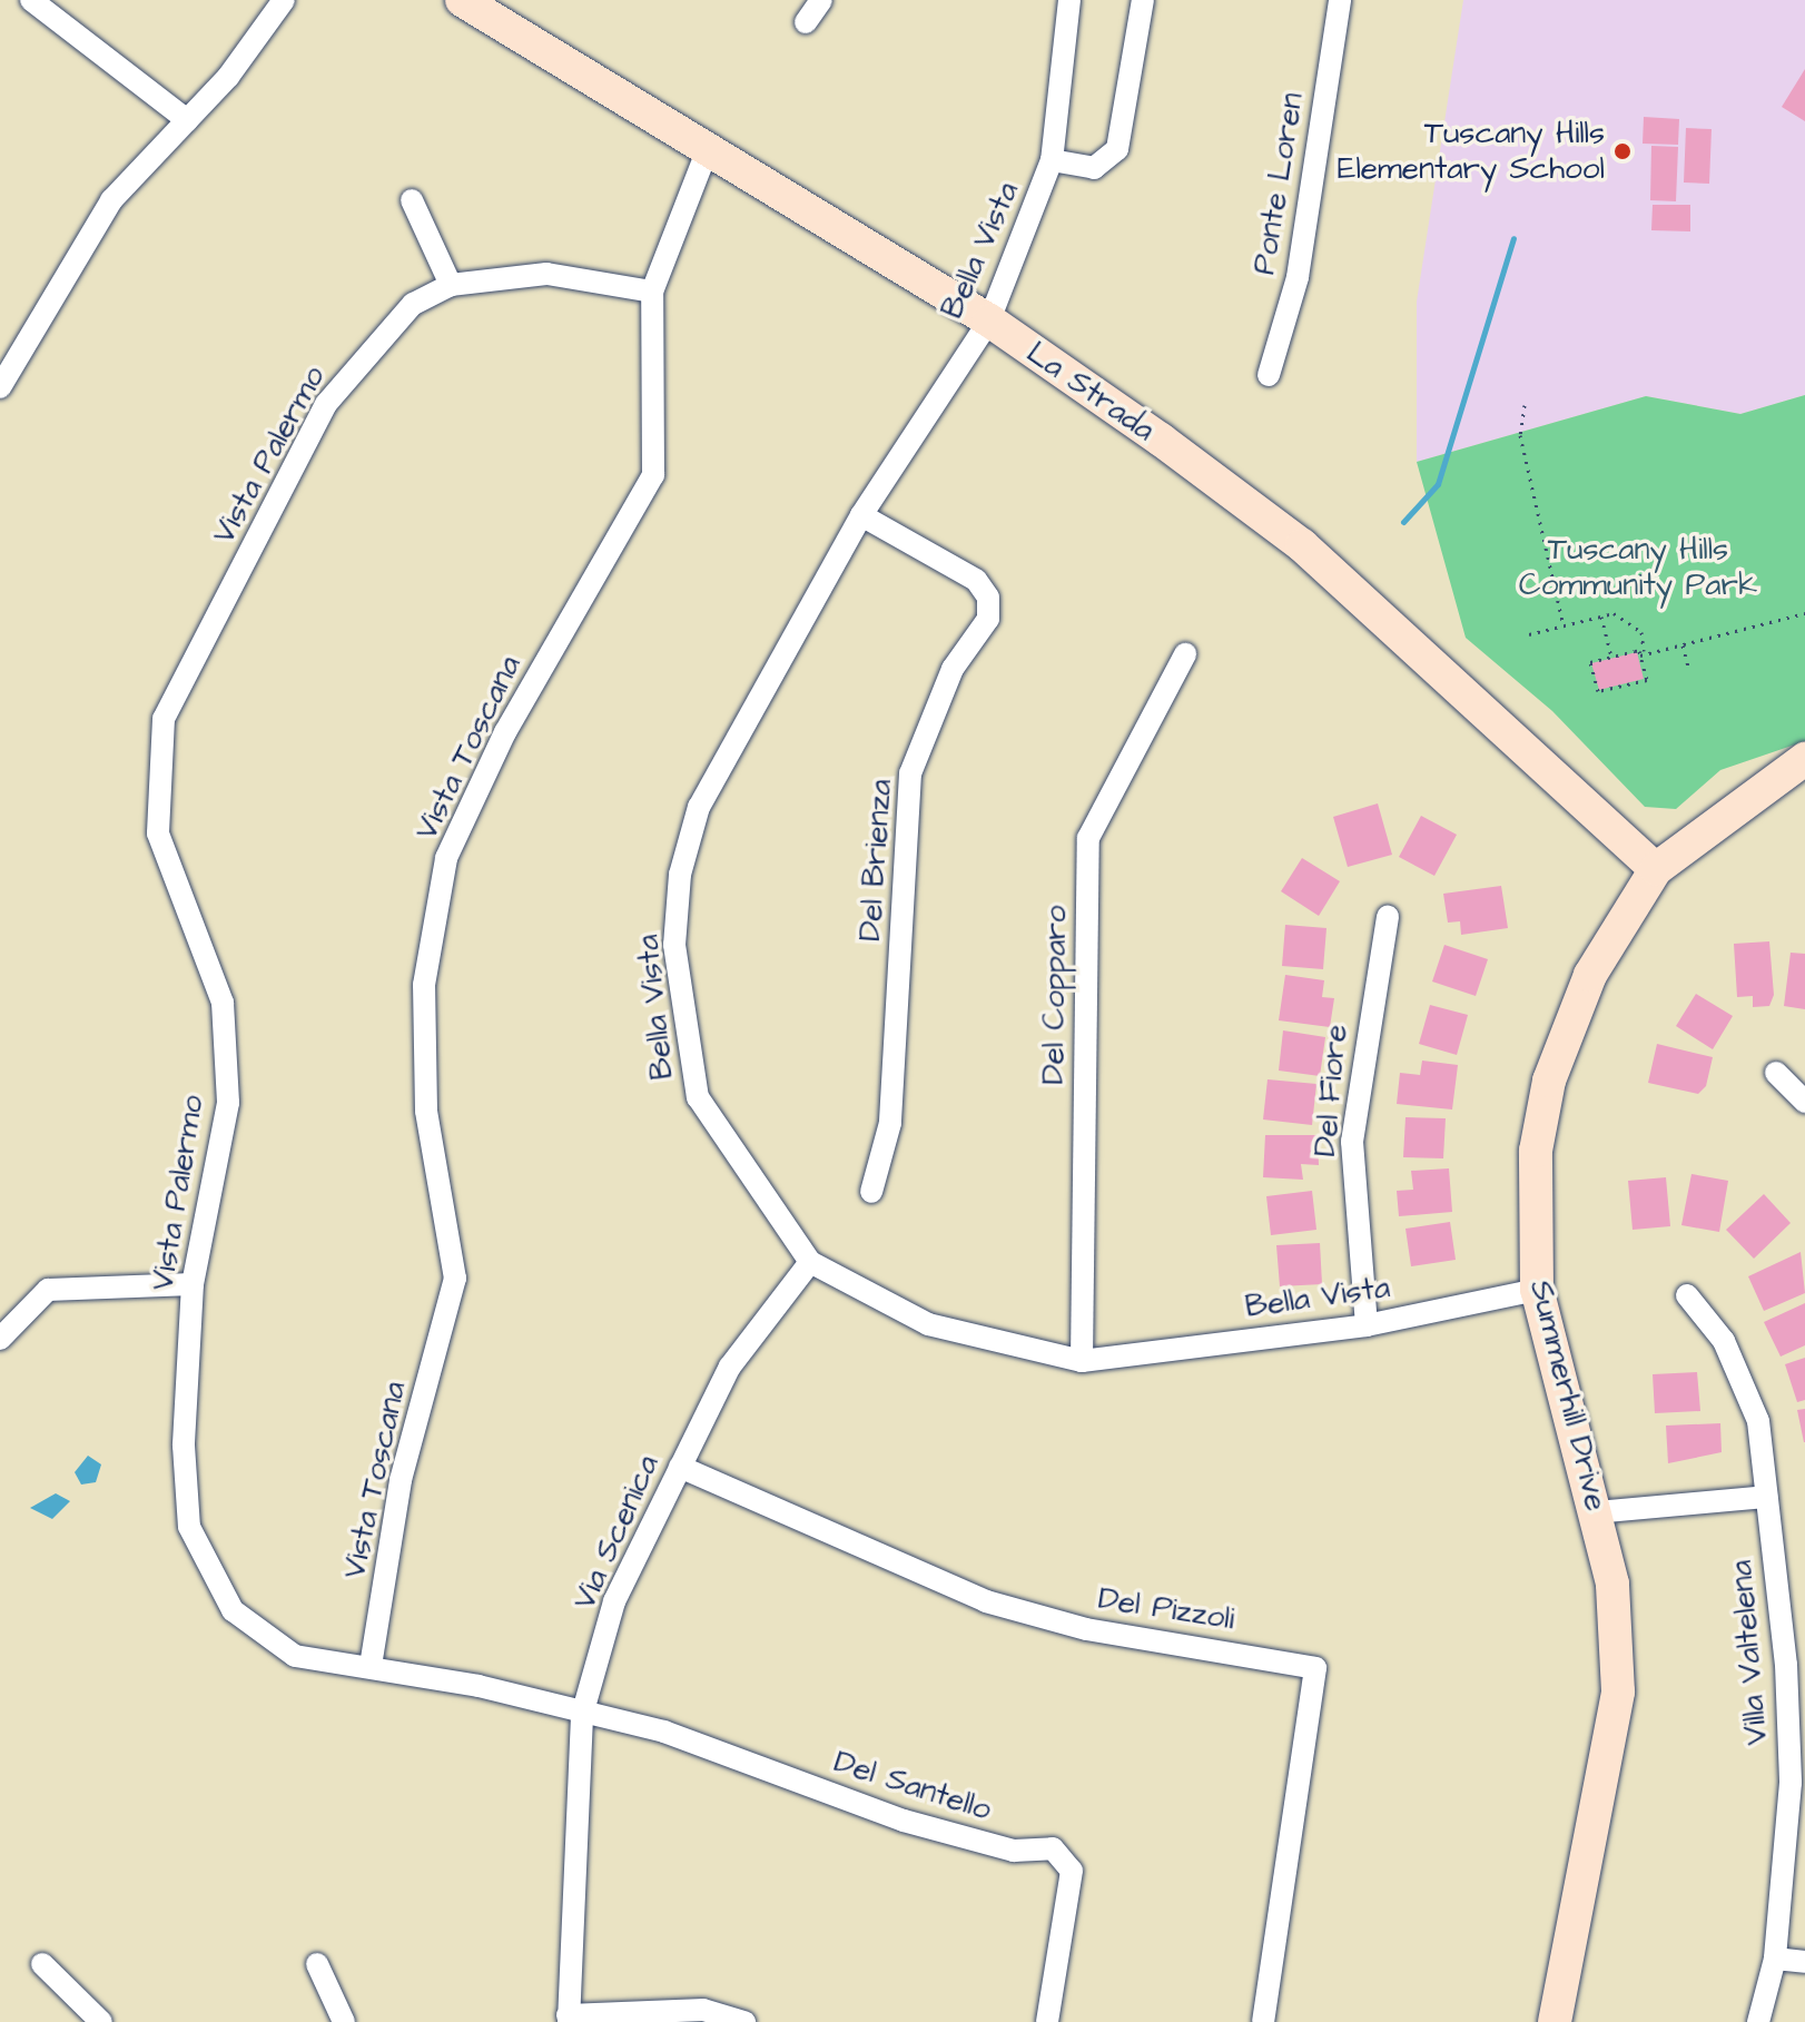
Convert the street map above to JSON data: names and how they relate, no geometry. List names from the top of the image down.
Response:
{
  "streets": {
    "street": [
      "Ponte Loren",
      "Bella Vista",
      "La Strada",
      "Vista Palermo",
      "Vista Toscana",
      "Del Brienza",
      "Del Copparo",
      "Del Fiore",
      "Summerhill Drive",
      "Via Scenica",
      "Del Pizzoli",
      "Villa Valtelena",
      "Del Santello"
    ]
  },
  "crossings": [
    ["Bella Vista", "La Strada"],
    ["Bella Vista", "Del Brienza"],
    ["Bella Vista", "Del Copparo"],
    ["Bella Vista", "Del Fiore"],
    ["Bella Vista", "Summerhill Drive"],
    ["Bella Vista", "Via Scenica"],
    ["La Strada", "Vista Toscana"],
    ["La Strada", "Summerhill Drive"],
    ["Vista Palermo", "Vista Toscana"],
    ["Vista Palermo", "Via Scenica"],
    ["Vista Palermo", "Del Santello"],
    ["Via Scenica", "Del Pizzoli"],
    ["Via Scenica", "Del Santello"]
  ],
  "parks": ["Tuscany Hills Community Park"],
  "places": ["Tuscany Hills Elementary School"]
}
